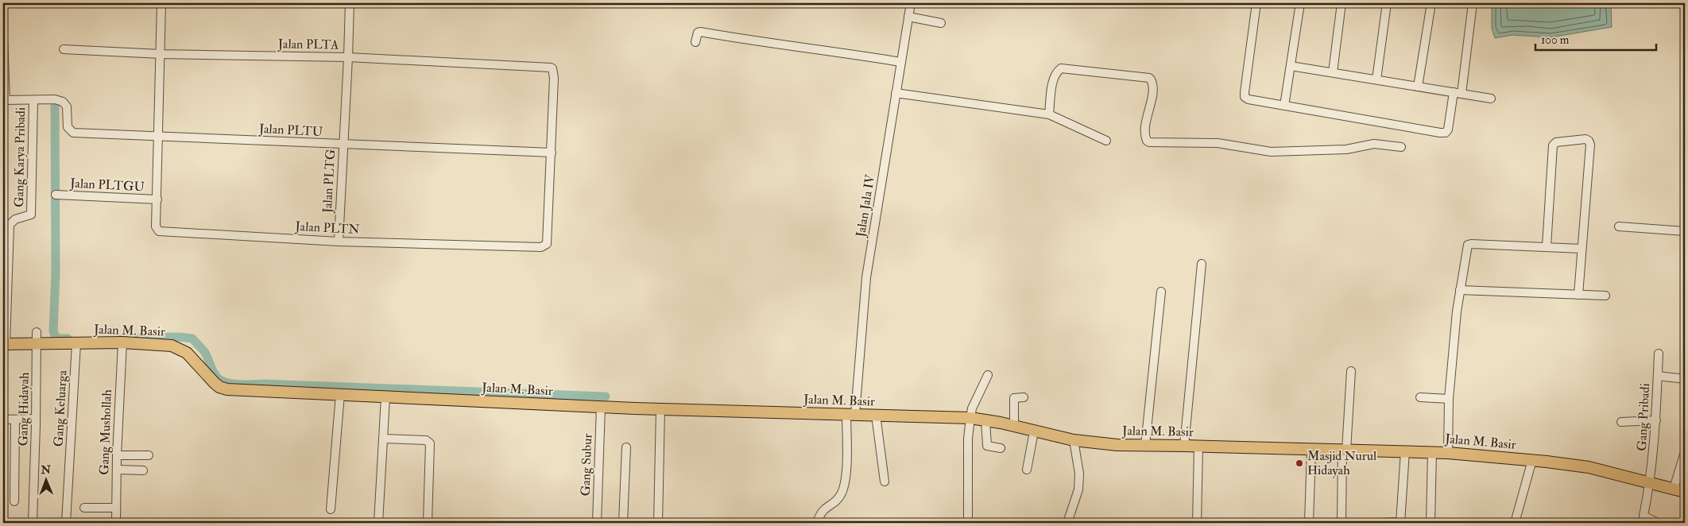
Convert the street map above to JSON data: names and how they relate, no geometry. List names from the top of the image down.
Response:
{
  "streets": {
    "main road": ["Jalan M. Basir"],
    "street": [
      "Jalan PLTA",
      "Jalan PLTU",
      "Gang Karya Pribadi",
      "Jalan PLTG",
      "Jalan PLTGU",
      "Jalan Jala IV",
      "Jalan PLTN",
      "Gang Keluarga",
      "Gang Hidayah",
      "Gang Pribadi",
      "Gang Mushollah",
      "Gang Subur"
    ]
  },
  "crossings": [
    ["Jalan PLTA", "Jalan PLTG"],
    ["Jalan PLTA", "Jalan PLTN"],
    ["Jalan PLTU", "Gang Karya Pribadi"],
    ["Jalan PLTU", "Jalan PLTG"],
    ["Jalan PLTU", "Jalan PLTN"],
    ["Gang Karya Pribadi", "Jalan M. Basir"],
    ["Jalan PLTG", "Jalan PLTN"],
    ["Jalan PLTGU", "Jalan PLTN"],
    ["Jalan Jala IV", "Jalan M. Basir"],
    ["Jalan M. Basir", "Gang Keluarga"],
    ["Jalan M. Basir", "Gang Hidayah"],
    ["Jalan M. Basir", "Gang Pribadi"],
    ["Jalan M. Basir", "Gang Mushollah"],
    ["Jalan M. Basir", "Gang Subur"]
  ],
  "places": ["Masjid Nurul Hidayah"],
  "scale_bar": "100 m",
  "north": "top"
}
